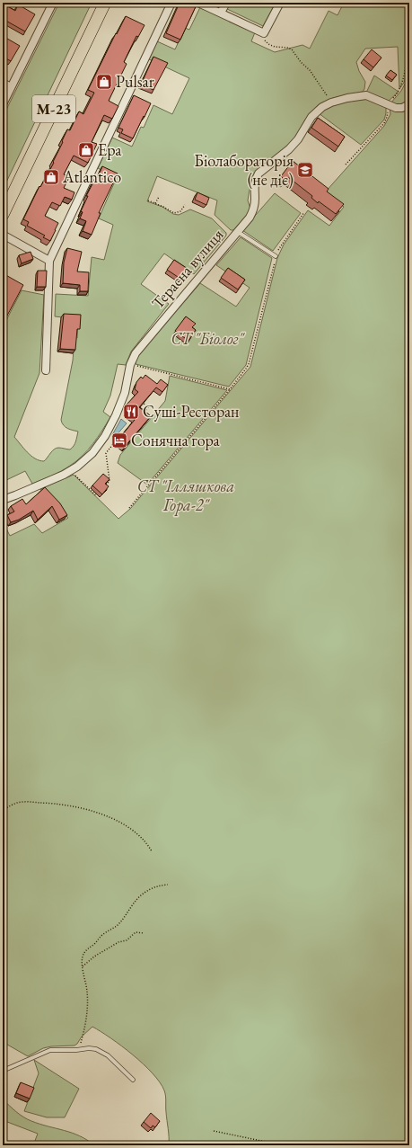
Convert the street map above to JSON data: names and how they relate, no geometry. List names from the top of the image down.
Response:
{
  "streets": {
    "highway": ["М-23"],
    "street": ["Терасна вулиця"]
  },
  "parks": ["СТ \"Біолог\"", "СТ \"Ілляшкова Гора-2\""],
  "places": {
    "shop": ["Pulsar", "Ера", "Atlantico"],
    "school or university": ["Біолабораторія (не діє)"],
    "restaurant": ["Суші-Ресторан"],
    "hotel": ["Сонячна гора"]
  }
}
